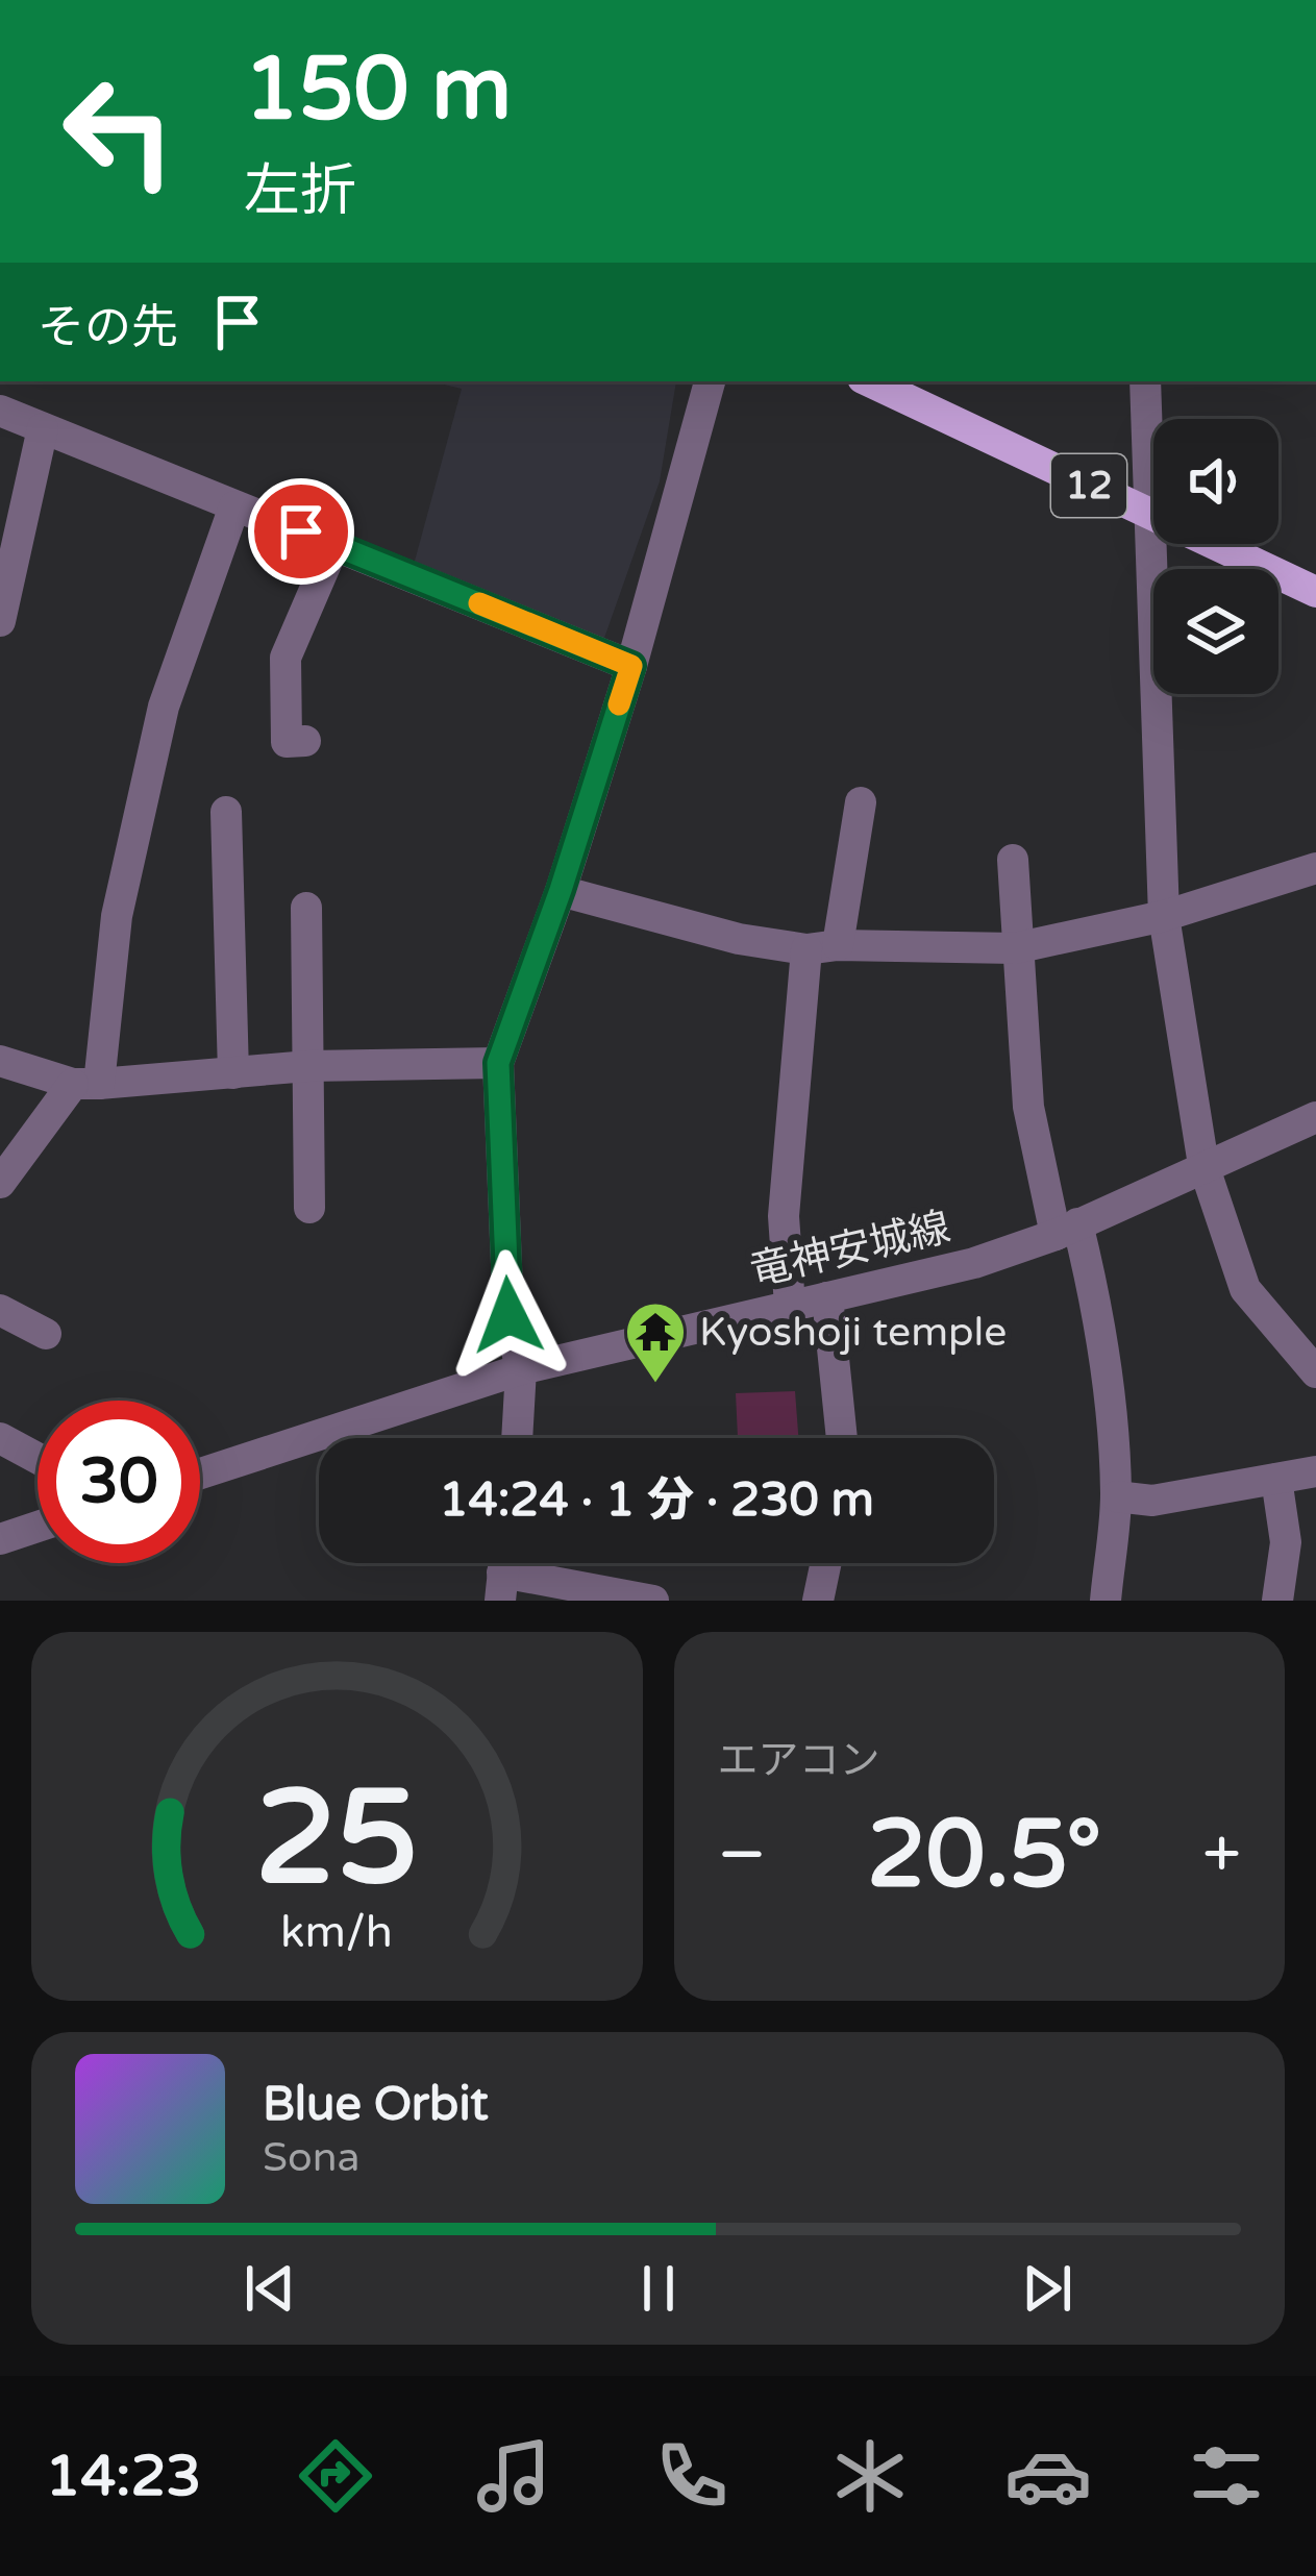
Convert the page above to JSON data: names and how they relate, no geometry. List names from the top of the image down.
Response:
{
  "streets": {
    "main road": ["12"],
    "street": ["竜神安城線"]
  },
  "places": {
    "temple": ["Kyoshoji temple"]
  },
  "page": {
    "turn": ["150 m", "左折"],
    "then": "その先",
    "limit": "30",
    "trip": "14:24 · 1 分 · 230 m",
    "tile": "エアコン",
    "heat": ["−", "20.5°", "+"],
    "song": ["Blue Orbit", "Sona"],
    "tabs": "14:23",
    "gauge": ["25", "km/h"]
  }
}
